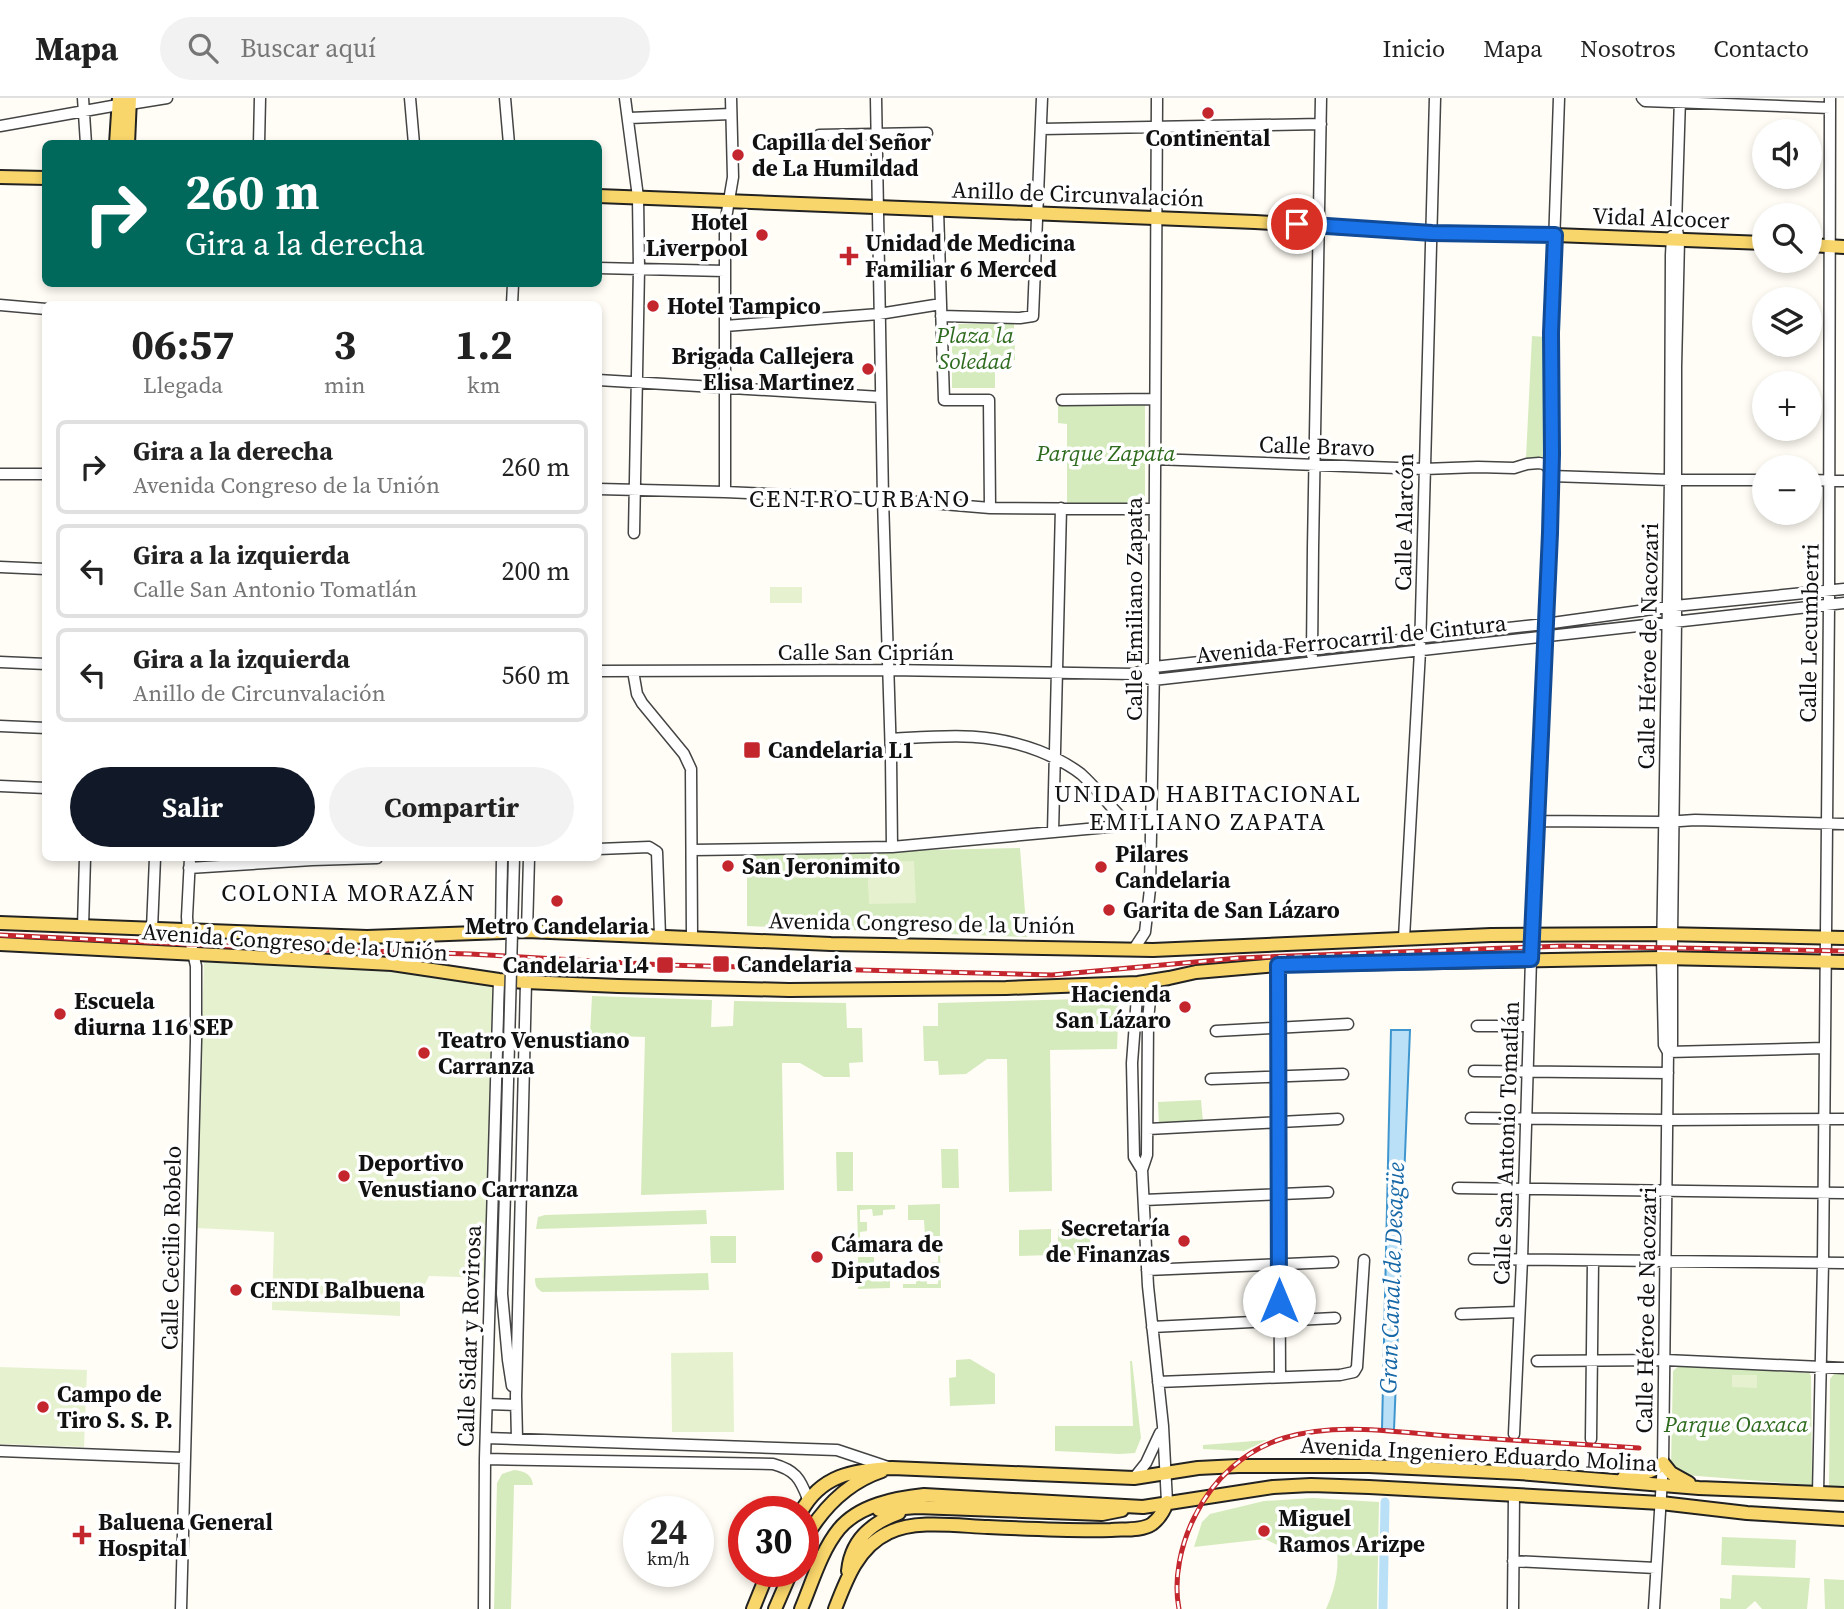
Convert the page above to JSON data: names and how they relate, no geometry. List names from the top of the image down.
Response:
{
  "streets": {
    "main road": [
      "Anillo de Circunvalación",
      "Vidal Alcocer",
      "Avenida Congreso de la Unión",
      "Avenida Ingeniero Eduardo Molina"
    ],
    "street": [
      "Calle Bravo",
      "Calle Alarcón",
      "Calle Emiliano Zapata",
      "Calle Lecumberri",
      "Avenida Ferrocarril de Cintura",
      "Calle Héroe de Nacozari",
      "Calle San Ciprián",
      "Calle San Antonio Tomatlán",
      "Calle Cecilio Robelo",
      "Calle Sidar y Rovirosa"
    ]
  },
  "crossings": [
    ["Anillo de Circunvalación", "Vidal Alcocer"],
    ["Anillo de Circunvalación", "Calle Alarcón"],
    ["Anillo de Circunvalación", "Calle Emiliano Zapata"],
    ["Anillo de Circunvalación", "Calle San Antonio Tomatlán"],
    ["Vidal Alcocer", "Calle Héroe de Nacozari"],
    ["Vidal Alcocer", "Calle San Antonio Tomatlán"],
    ["Calle Bravo", "Calle Alarcón"],
    ["Calle Bravo", "Calle Emiliano Zapata"],
    ["Calle Bravo", "Calle Héroe de Nacozari"],
    ["Calle Bravo", "Calle San Antonio Tomatlán"],
    ["Calle Alarcón", "Avenida Ferrocarril de Cintura"],
    ["Calle Alarcón", "Avenida Congreso de la Unión"],
    ["Calle Emiliano Zapata", "Avenida Ferrocarril de Cintura"],
    ["Calle Emiliano Zapata", "Calle San Ciprián"],
    ["Calle Emiliano Zapata", "Avenida Congreso de la Unión"],
    ["Calle Lecumberri", "Avenida Ferrocarril de Cintura"],
    ["Calle Lecumberri", "Avenida Congreso de la Unión"],
    ["Calle Lecumberri", "Avenida Ingeniero Eduardo Molina"],
    ["Avenida Ferrocarril de Cintura", "Calle Héroe de Nacozari"],
    ["Avenida Ferrocarril de Cintura", "Calle San Ciprián"],
    ["Avenida Ferrocarril de Cintura", "Calle San Antonio Tomatlán"],
    ["Calle Héroe de Nacozari", "Avenida Congreso de la Unión"],
    ["Calle Héroe de Nacozari", "Avenida Ingeniero Eduardo Molina"],
    ["Avenida Congreso de la Unión", "Calle San Antonio Tomatlán"],
    ["Avenida Congreso de la Unión", "Calle Cecilio Robelo"],
    ["Avenida Congreso de la Unión", "Calle Sidar y Rovirosa"],
    ["Calle Sidar y Rovirosa", "Avenida Ingeniero Eduardo Molina"]
  ],
  "districts": ["CENTRO URBANO", "UNIDAD HABITACIONAL EMILIANO ZAPATA", "COLONIA MORAZÁN"],
  "water": ["Gran Canal de Desagüe"],
  "parks": ["Plaza la Soledad", "Parque Zapata", "Parque Oaxaca"],
  "places": {
    "other": [
      "Continental",
      "Capilla del Señor de La Humildad",
      "Hotel Liverpool",
      "Hotel Tampico",
      "Brigada Callejera Elisa Martinez",
      "San Jeronimito",
      "Pilares Candelaria",
      "Metro Candelaria",
      "Garita de San Lázaro",
      "Hacienda San Lázaro",
      "Escuela diurna 116 SEP",
      "Teatro Venustiano Carranza",
      "Deportivo Venustiano Carranza",
      "Secretaría de Finanzas",
      "Cámara de Diputados",
      "CENDI Balbuena",
      "Campo de Tiro S. S. P.",
      "Miguel Ramos Arizpe"
    ],
    "health": ["Unidad de Medicina Familiar 6 Merced", "Baluena General Hospital"],
    "transit": ["Candelaria L1", "Candelaria", "Candelaria L4"]
  },
  "page": {
    "header": "Mapa",
    "search": "Buscar aquí",
    "nav": [
      "Inicio",
      "Mapa",
      "Nosotros",
      "Contacto"
    ],
    "map_buttons": ["+", "−"],
    "turn": ["260 m", "Gira a la derecha"],
    "eta": [
      "06:57",
      "Llegada",
      "3",
      "min",
      "1.2",
      "km"
    ],
    "list": [
      {
        "name": "Gira a la derecha",
        "note": "Avenida Congreso de la Unión",
        "value": "260 m"
      },
      {
        "name": "Gira a la izquierda",
        "note": "Calle San Antonio Tomatlán",
        "value": "200 m"
      },
      {
        "name": "Gira a la izquierda",
        "note": "Anillo de Circunvalación",
        "value": "560 m"
      }
    ],
    "buttons": ["Salir", "Compartir"],
    "speed": "24 km/h",
    "limit": "30"
  }
}
